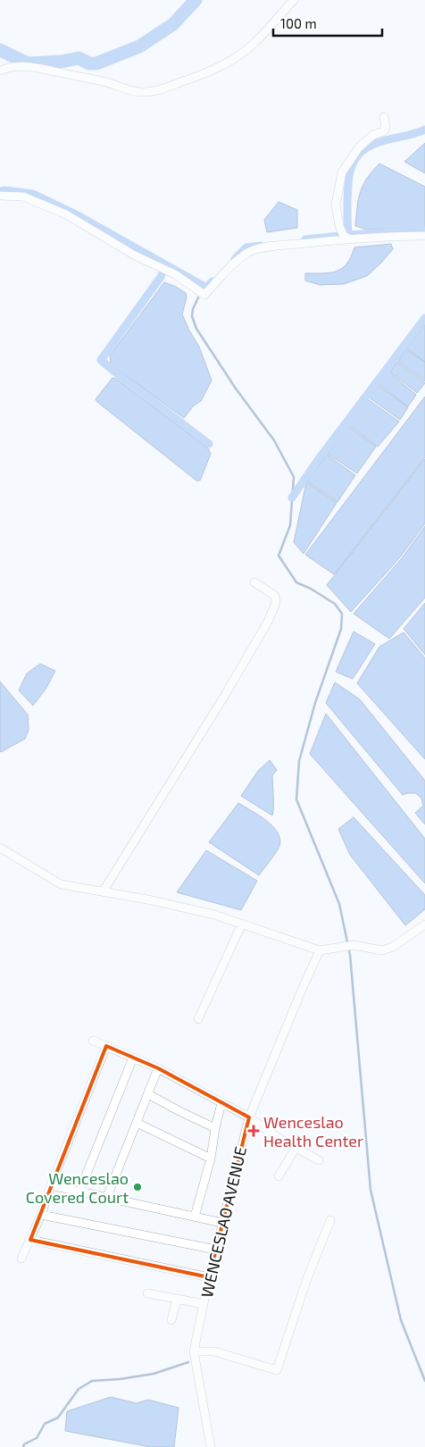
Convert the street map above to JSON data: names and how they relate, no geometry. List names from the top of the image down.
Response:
{
  "streets": {
    "street": ["WENCESLAO AVENUE"]
  },
  "places": {
    "health": ["Wenceslao Health Center"],
    "other": ["Wenceslao Covered Court"]
  },
  "scale_bar": "100 m"
}
